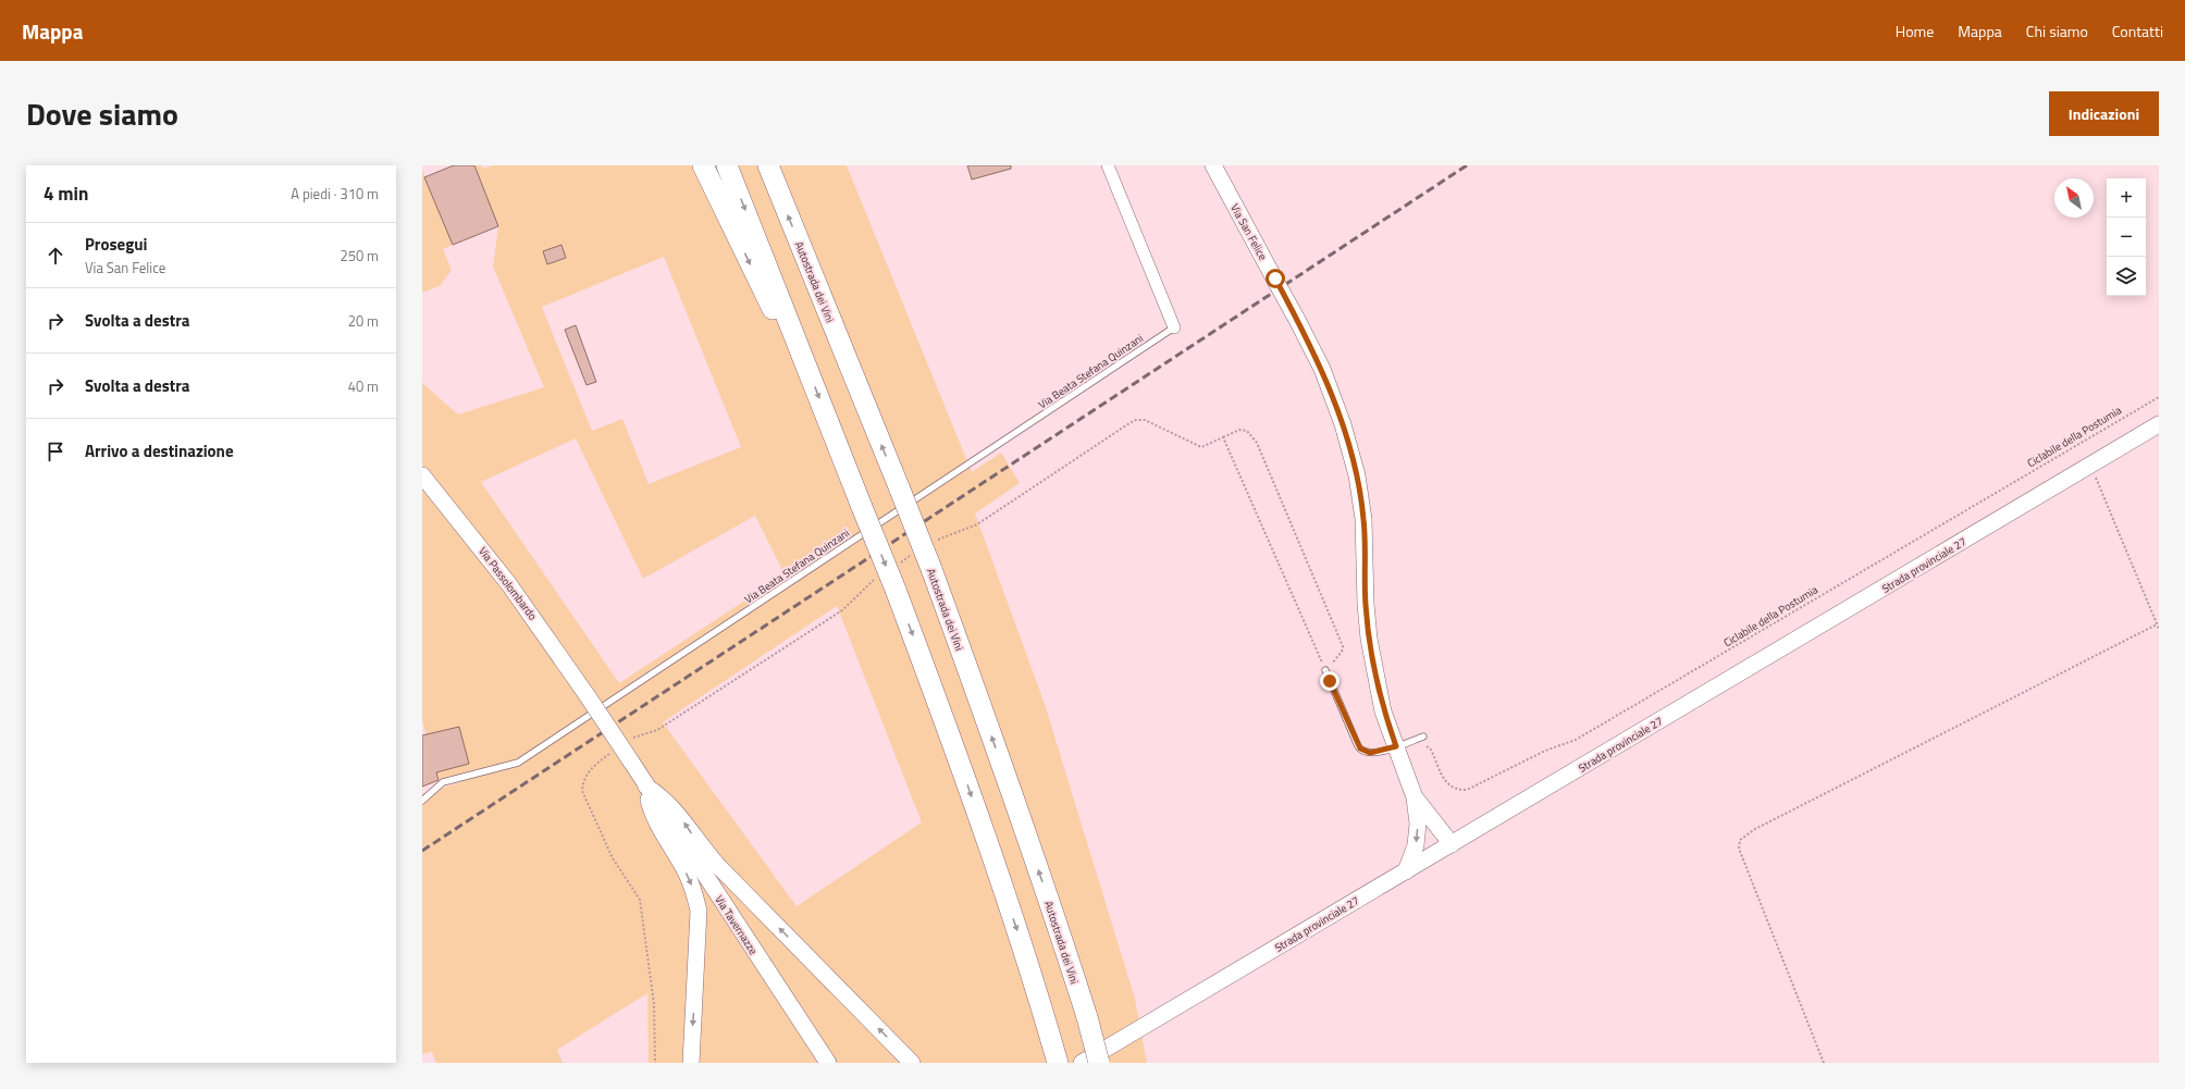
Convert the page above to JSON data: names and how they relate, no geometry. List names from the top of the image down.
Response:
{
  "streets": {
    "highway": ["Autostrada dei Vini"],
    "street": [
      "Via San Felice",
      "Strada provinciale 27",
      "Via Passolombardo",
      "Via Tavernazze"
    ],
    "lane": ["Via Beata Stefana Quinzani"],
    "path": ["Ciclabile della Postumia"]
  },
  "crossings": [
    ["Via Passolombardo", "Via Tavernazze"]
  ],
  "north": "top left",
  "page": {
    "header": "Mappa",
    "nav": [
      "Home",
      "Mappa",
      "Chi siamo",
      "Contatti"
    ],
    "title": "Dove siamo",
    "buttons": "Indicazioni",
    "heading": ["4 min", "A piedi · 310 m"],
    "map_buttons": ["+", "−"],
    "list": [
      ["Prosegui", "Via San Felice", "250 m"],
      ["Svolta a destra", "20 m"],
      ["Svolta a destra", "40 m"],
      "Arrivo a destinazione"
    ]
  }
}
